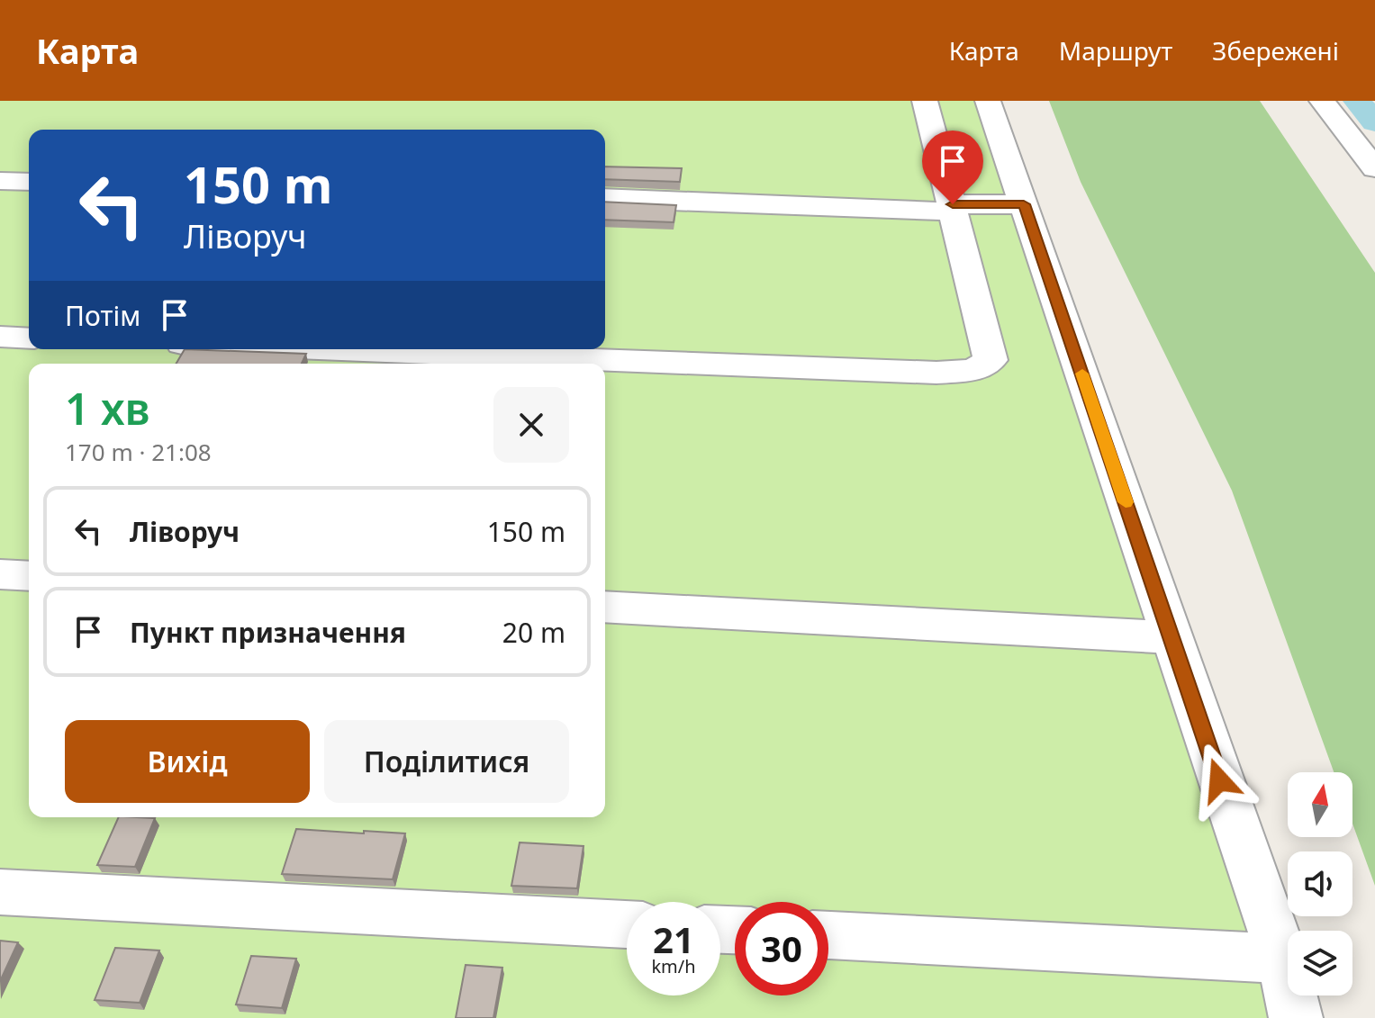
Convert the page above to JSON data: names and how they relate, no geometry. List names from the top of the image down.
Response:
{
  "north": "top",
  "page": {
    "header": "Карта",
    "nav": ["Карта", "Маршрут", "Збережені"],
    "turn": ["150 m", "Ліворуч"],
    "then": "Потім",
    "heading": ["1 хв", "170 m · 21:08"],
    "list": [
      {
        "name": "Ліворуч",
        "value": "150 m"
      },
      {
        "name": "Пункт призначення",
        "value": "20 m"
      }
    ],
    "buttons": ["Вихід", "Поділитися"],
    "speed": "21 km/h",
    "limit": "30"
  }
}
